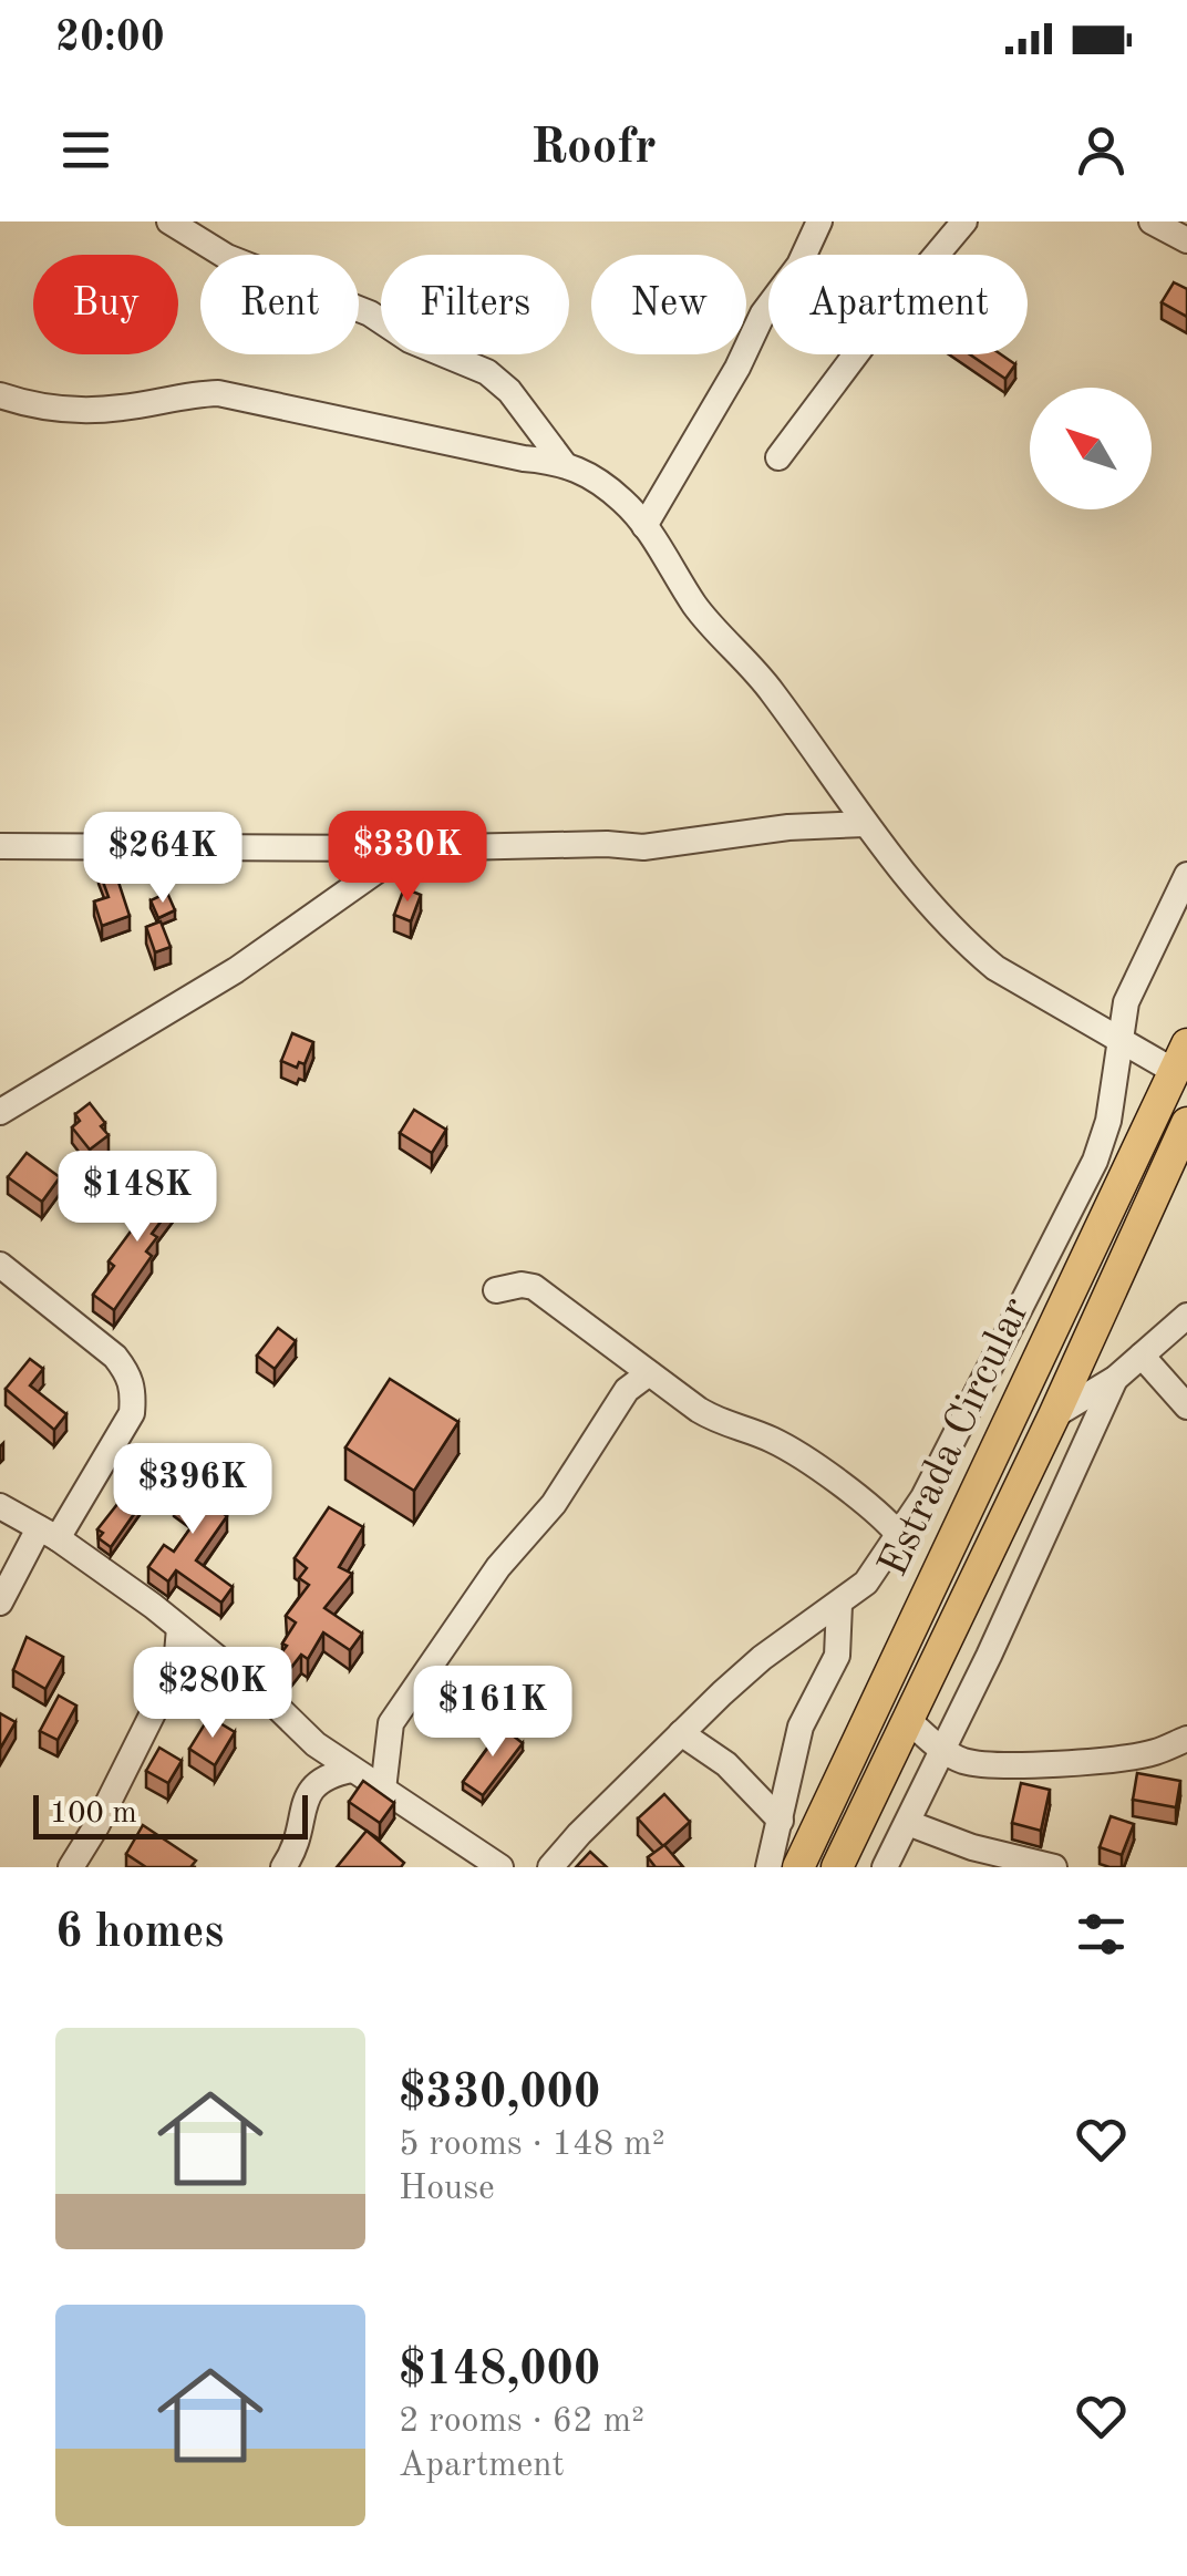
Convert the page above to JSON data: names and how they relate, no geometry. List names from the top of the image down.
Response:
{
  "streets": {
    "main road": ["Estrada Circular"]
  },
  "scale_bar": "100 m",
  "north": "top left",
  "page": {
    "status": "20:00",
    "header": "Roofr",
    "chip": [
      "Buy",
      "Rent",
      "Filters",
      "New",
      "Apartment"
    ],
    "price": [
      "$330K",
      "$264K",
      "$148K",
      "$396K",
      "$280K",
      "$161K"
    ],
    "scale": "100 m",
    "heading": "6 homes",
    "list": [
      {
        "name": "$330,000",
        "note": "5 rooms · 148 m² · House"
      },
      {
        "name": "$148,000",
        "note": "2 rooms · 62 m² · Apartment"
      }
    ]
  }
}
